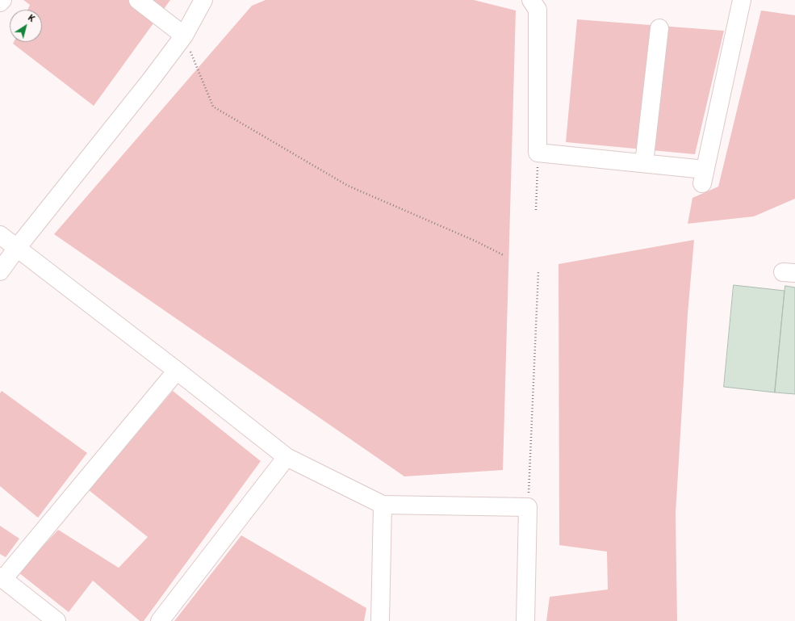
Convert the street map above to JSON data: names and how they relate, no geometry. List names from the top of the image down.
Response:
{
  "north": "top right"
}
